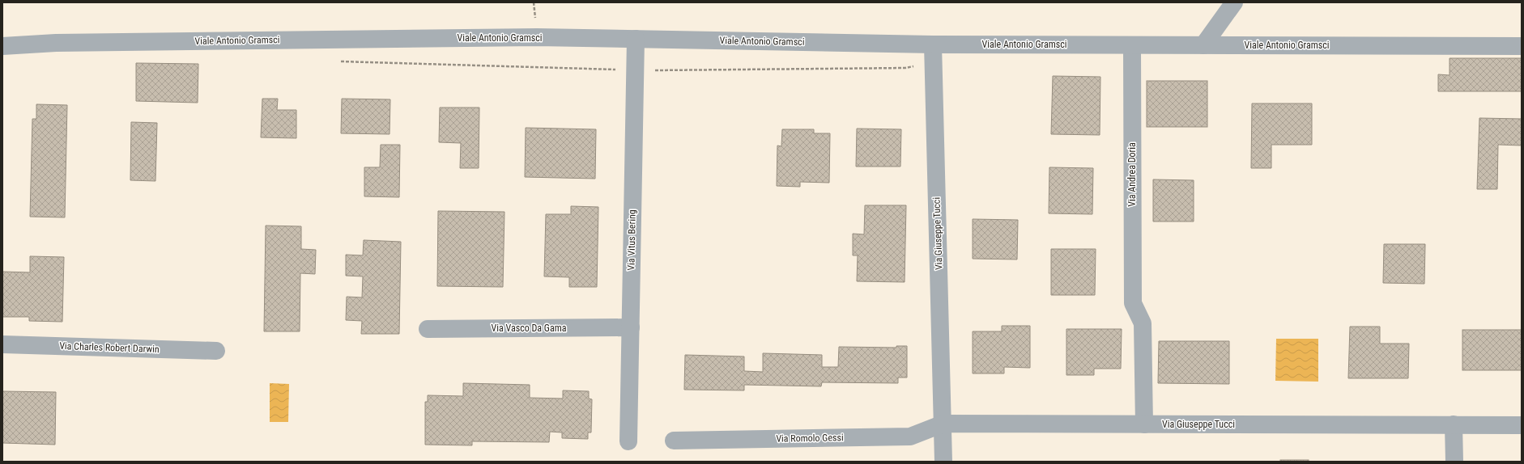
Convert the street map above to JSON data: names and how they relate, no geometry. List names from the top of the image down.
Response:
{
  "streets": {
    "street": [
      "Viale Antonio Gramsci",
      "Via Andrea Doria",
      "Via Giuseppe Tucci",
      "Via Vitus Bering",
      "Via Vasco Da Gama",
      "Via Charles Robert Darwin",
      "Via Romolo Gessi"
    ]
  },
  "crossings": [
    ["Viale Antonio Gramsci", "Via Andrea Doria"],
    ["Viale Antonio Gramsci", "Via Giuseppe Tucci"],
    ["Viale Antonio Gramsci", "Via Vitus Bering"],
    ["Via Andrea Doria", "Via Giuseppe Tucci"],
    ["Via Giuseppe Tucci", "Via Romolo Gessi"],
    ["Via Vitus Bering", "Via Vasco Da Gama"]
  ]
}
